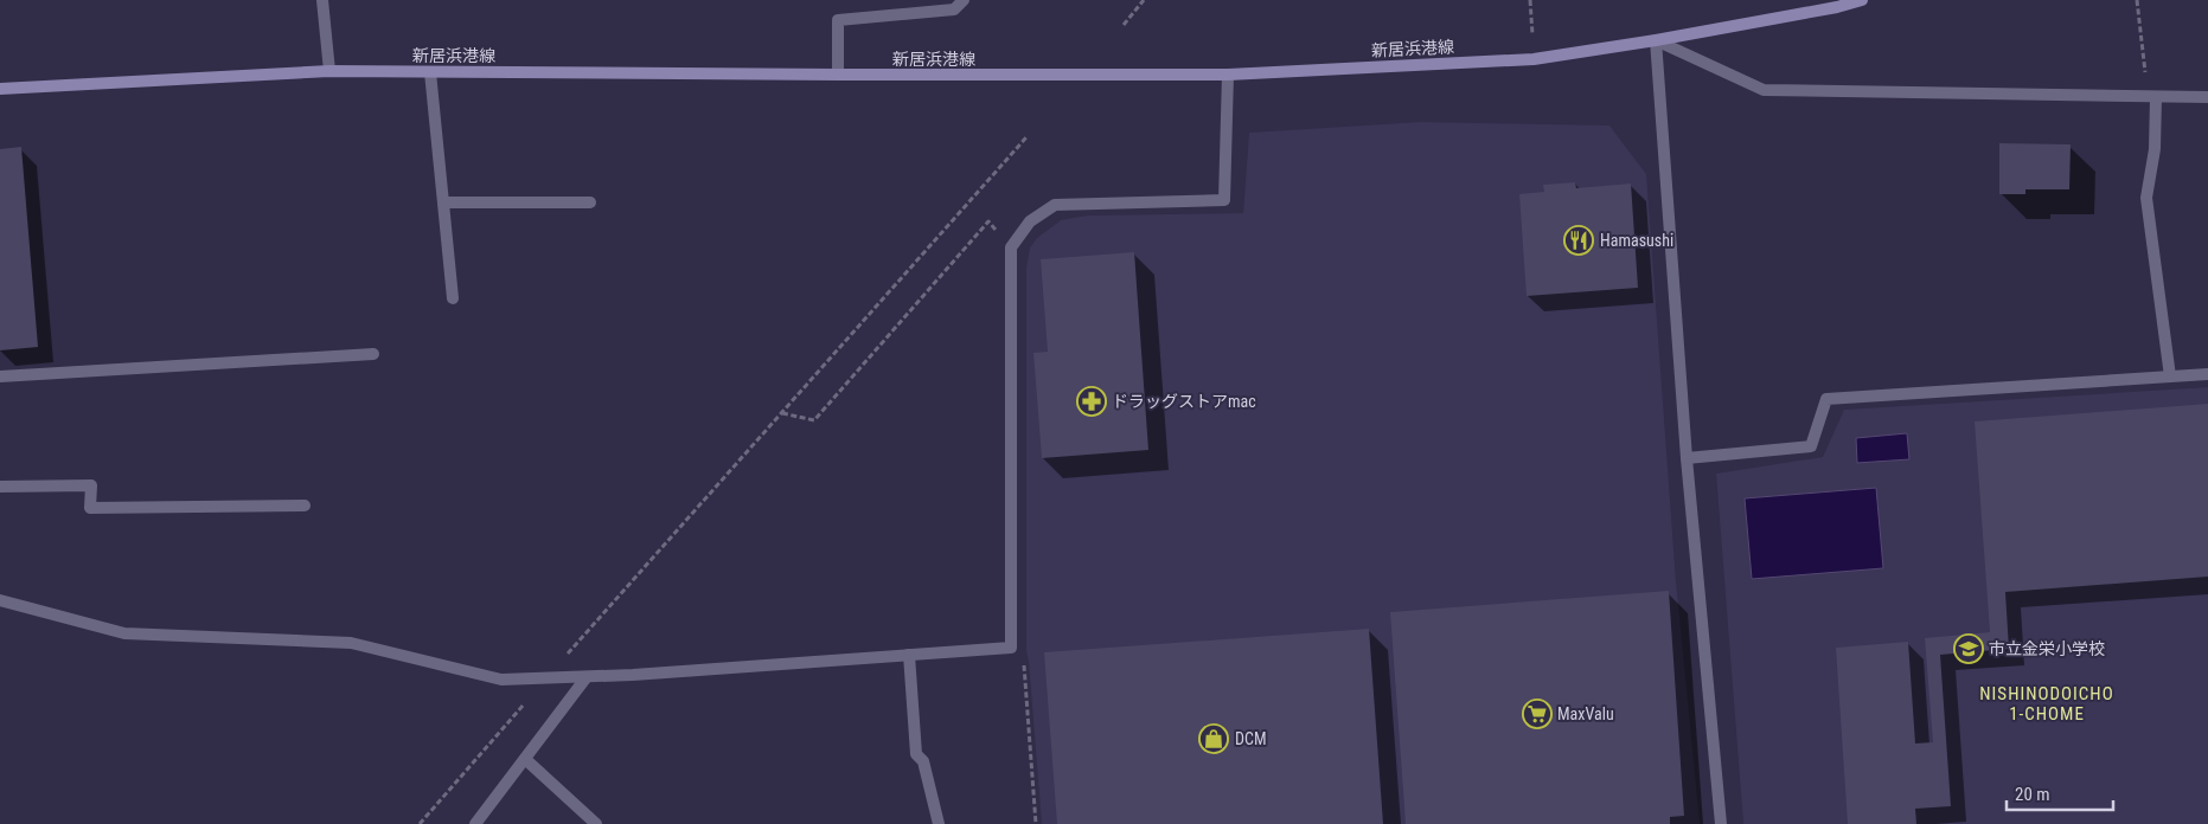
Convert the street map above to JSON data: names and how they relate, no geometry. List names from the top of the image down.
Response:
{
  "streets": {
    "main road": ["新居浜港線"]
  },
  "districts": ["NISHINODOICHO 1-CHOME"],
  "places": {
    "restaurant": ["Hamasushi"],
    "pharmacy": ["ドラッグストアmac"],
    "school or university": ["市立金栄小学校"],
    "supermarket": ["MaxValu"],
    "shop": ["DCM"]
  },
  "scale_bar": "20 m"
}
